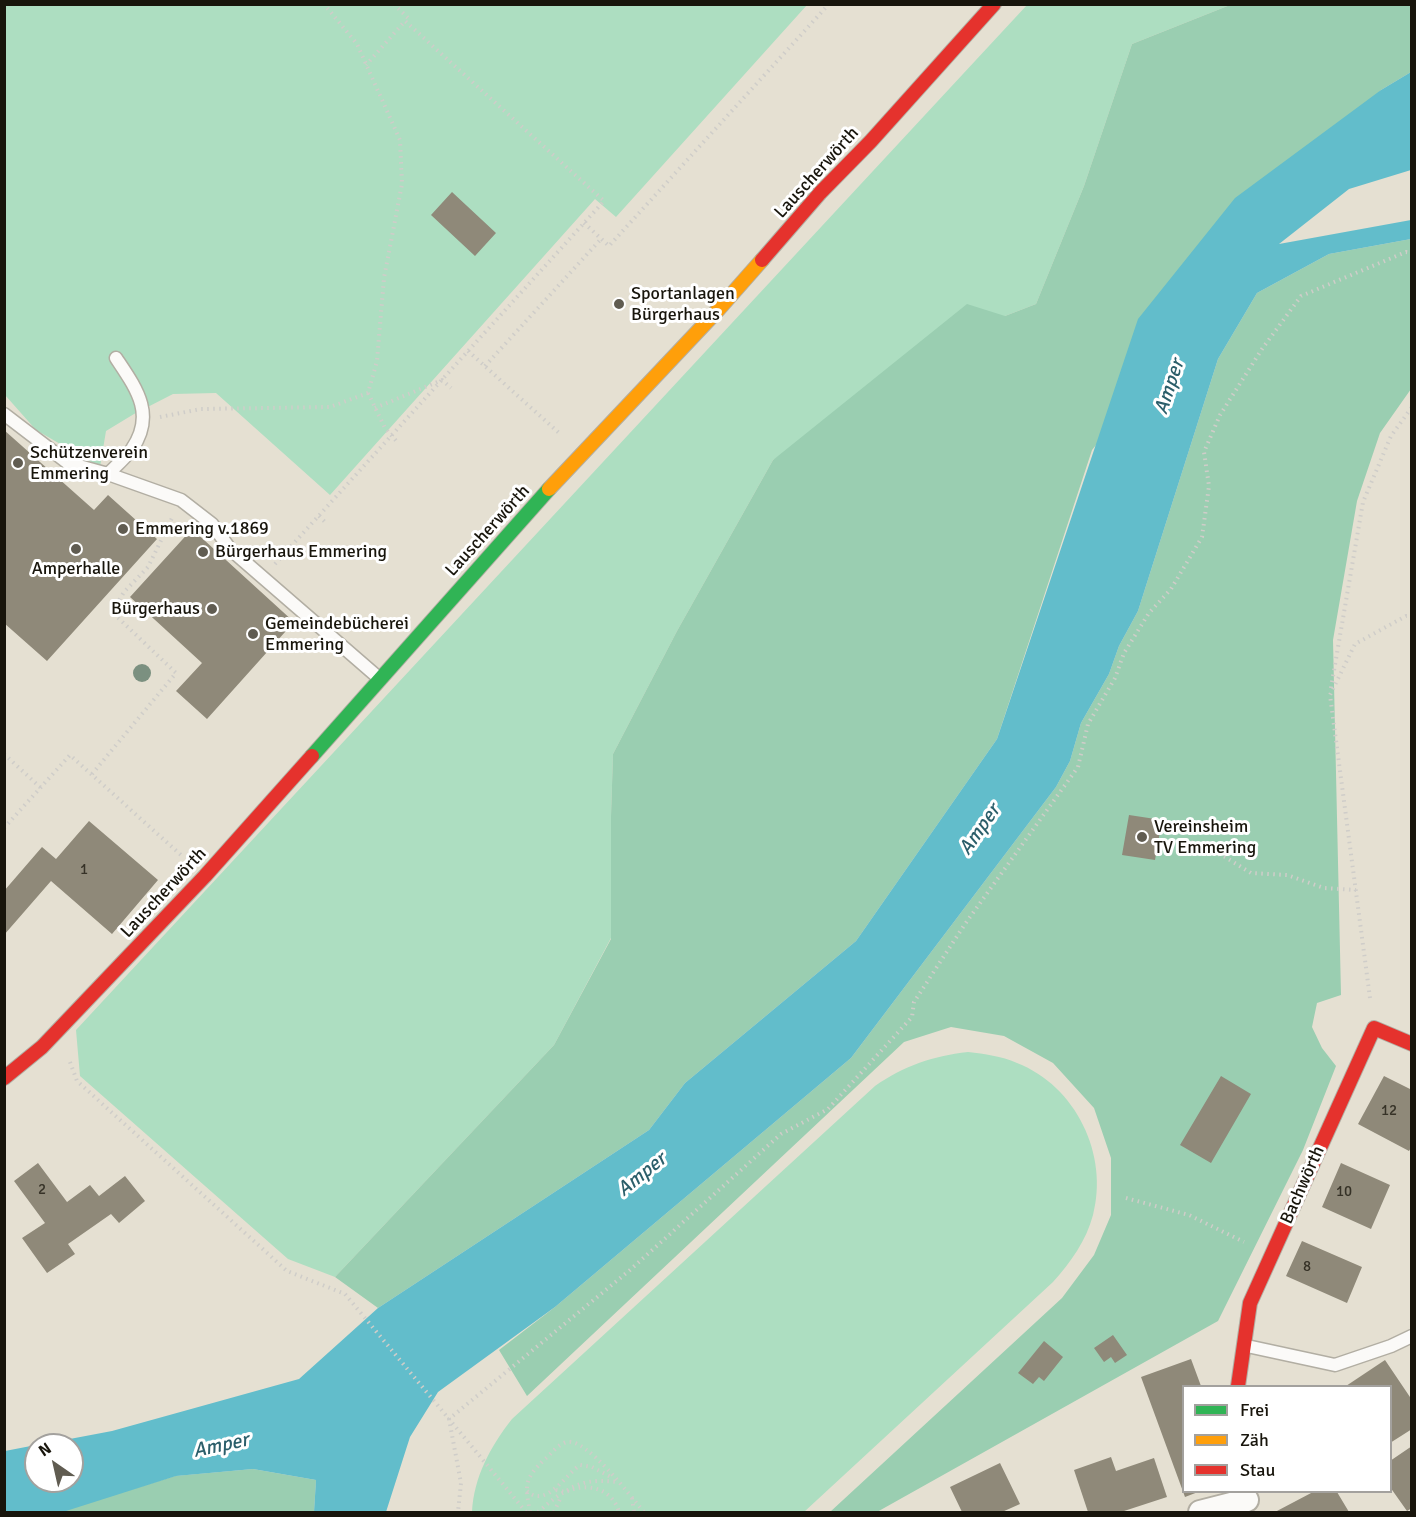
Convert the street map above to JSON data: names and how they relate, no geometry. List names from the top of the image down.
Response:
{
  "streets": {
    "street": ["Lauscherwörth", "Bachwörth"]
  },
  "water": ["Amper"],
  "places": [
    "Sportanlagen Bürgerhaus",
    "Schützenverein Emmering",
    "Emmering v.1869",
    "Amperhalle",
    "Bürgerhaus Emmering",
    "Bürgerhaus",
    "Gemeindebücherei Emmering",
    "Vereinsheim TV Emmering"
  ],
  "house_numbers": [
    "1",
    "12",
    "2",
    "10",
    "8"
  ],
  "legend": ["Frei", "Zäh", "Stau"],
  "north": "top left"
}
